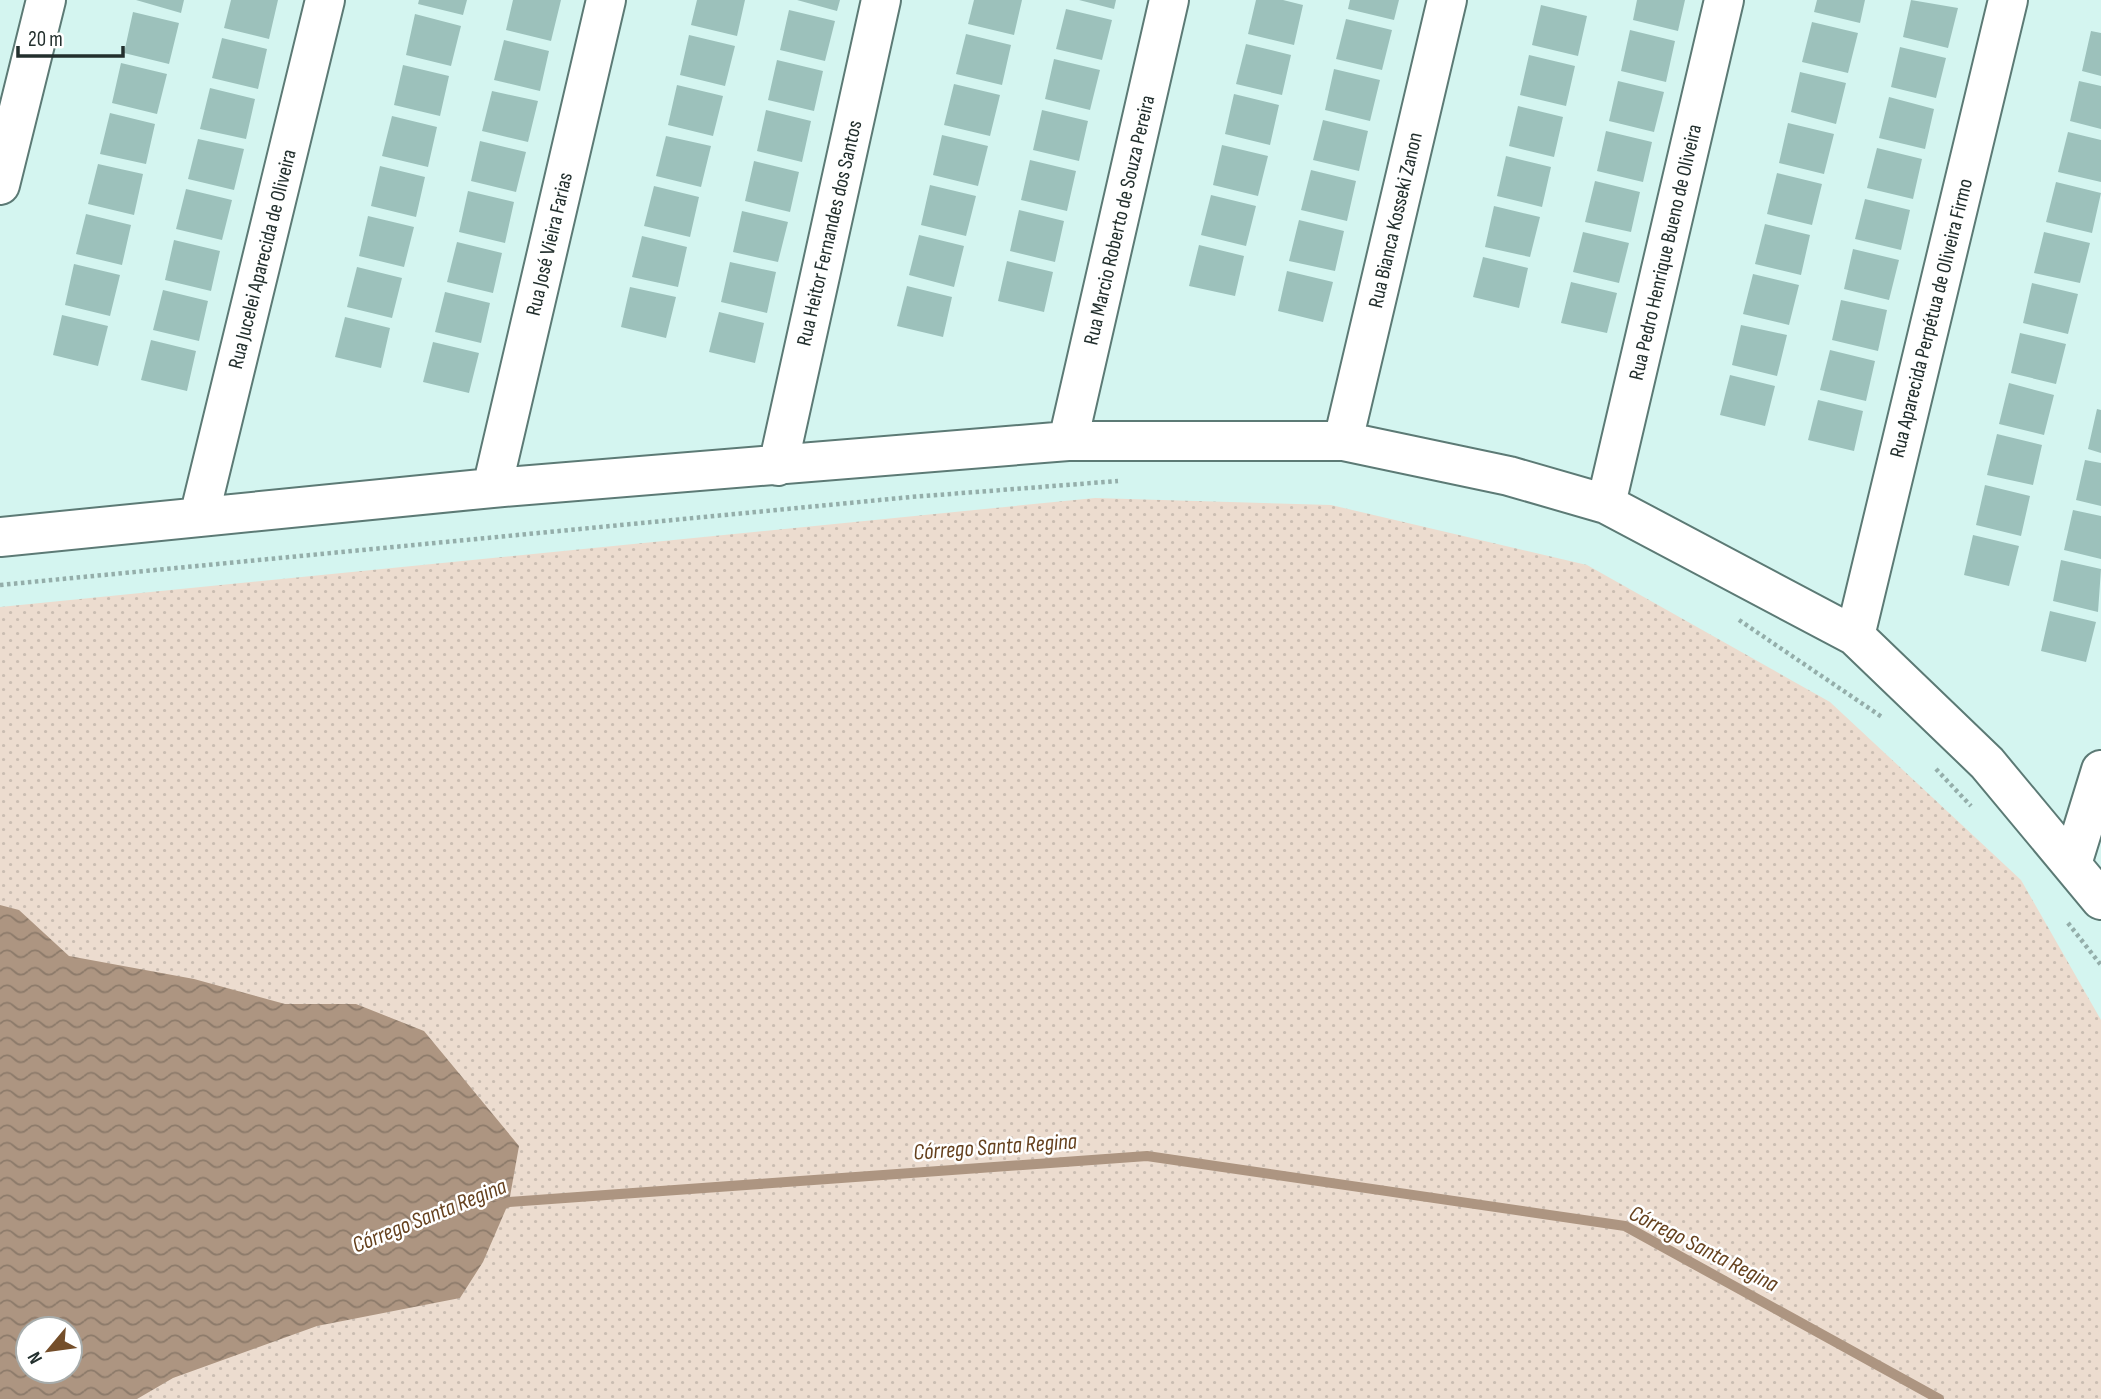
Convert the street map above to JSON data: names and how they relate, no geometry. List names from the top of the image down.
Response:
{
  "streets": {
    "street": [
      "Rua Marcio Roberto de Souza Pereira",
      "Rua Bianca Kosseki Zanon",
      "Rua Heitor Fernandes dos Santos",
      "Rua José Vieira Farias",
      "Rua Pedro Henrique Bueno de Oliveira",
      "Rua Jucelei Aparecida de Oliveira",
      "Rua Aparecida Perpétua de Oliveira Firmo"
    ]
  },
  "water": ["Córrego Santa Regina"],
  "scale_bar": "20 m",
  "north": "bottom left"
}
